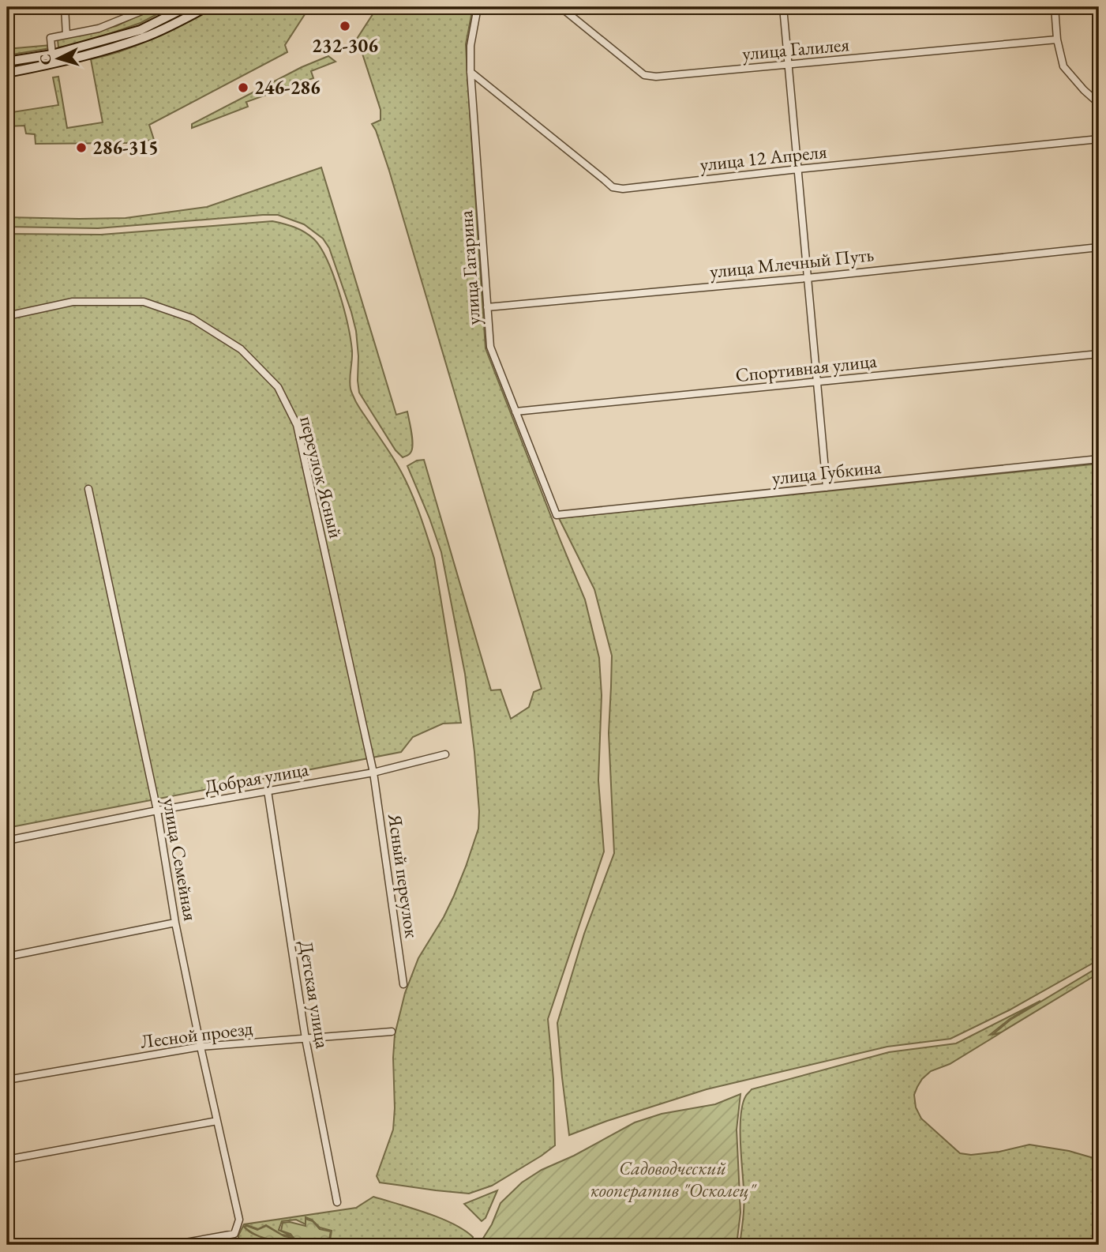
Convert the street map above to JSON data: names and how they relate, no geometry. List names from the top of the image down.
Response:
{
  "streets": {
    "street": [
      "улица Галилея",
      "улица 12 Апреля",
      "улица Млечный Путь",
      "улица Гагарина",
      "Спортивная улица",
      "улица Губкина",
      "переулок Ясный",
      "Добрая улица",
      "улица Семейная",
      "Ясный переулок",
      "Детская улица",
      "Лесной проезд"
    ]
  },
  "crossings": [
    ["улица 12 Апреля", "улица Гагарина"],
    ["улица Млечный Путь", "улица Гагарина"],
    ["улица Гагарина", "Спортивная улица"],
    ["улица Гагарина", "улица Губкина"],
    ["переулок Ясный", "Добрая улица"],
    ["переулок Ясный", "Ясный переулок"],
    ["Добрая улица", "улица Семейная"],
    ["Добрая улица", "Ясный переулок"],
    ["Добрая улица", "Детская улица"],
    ["улица Семейная", "Лесной проезд"],
    ["Детская улица", "Лесной проезд"]
  ],
  "parks": ["Садоводческий кооператив \"Осколец\""],
  "places": ["232-306", "246-286", "286-315"],
  "north": "left"
}
